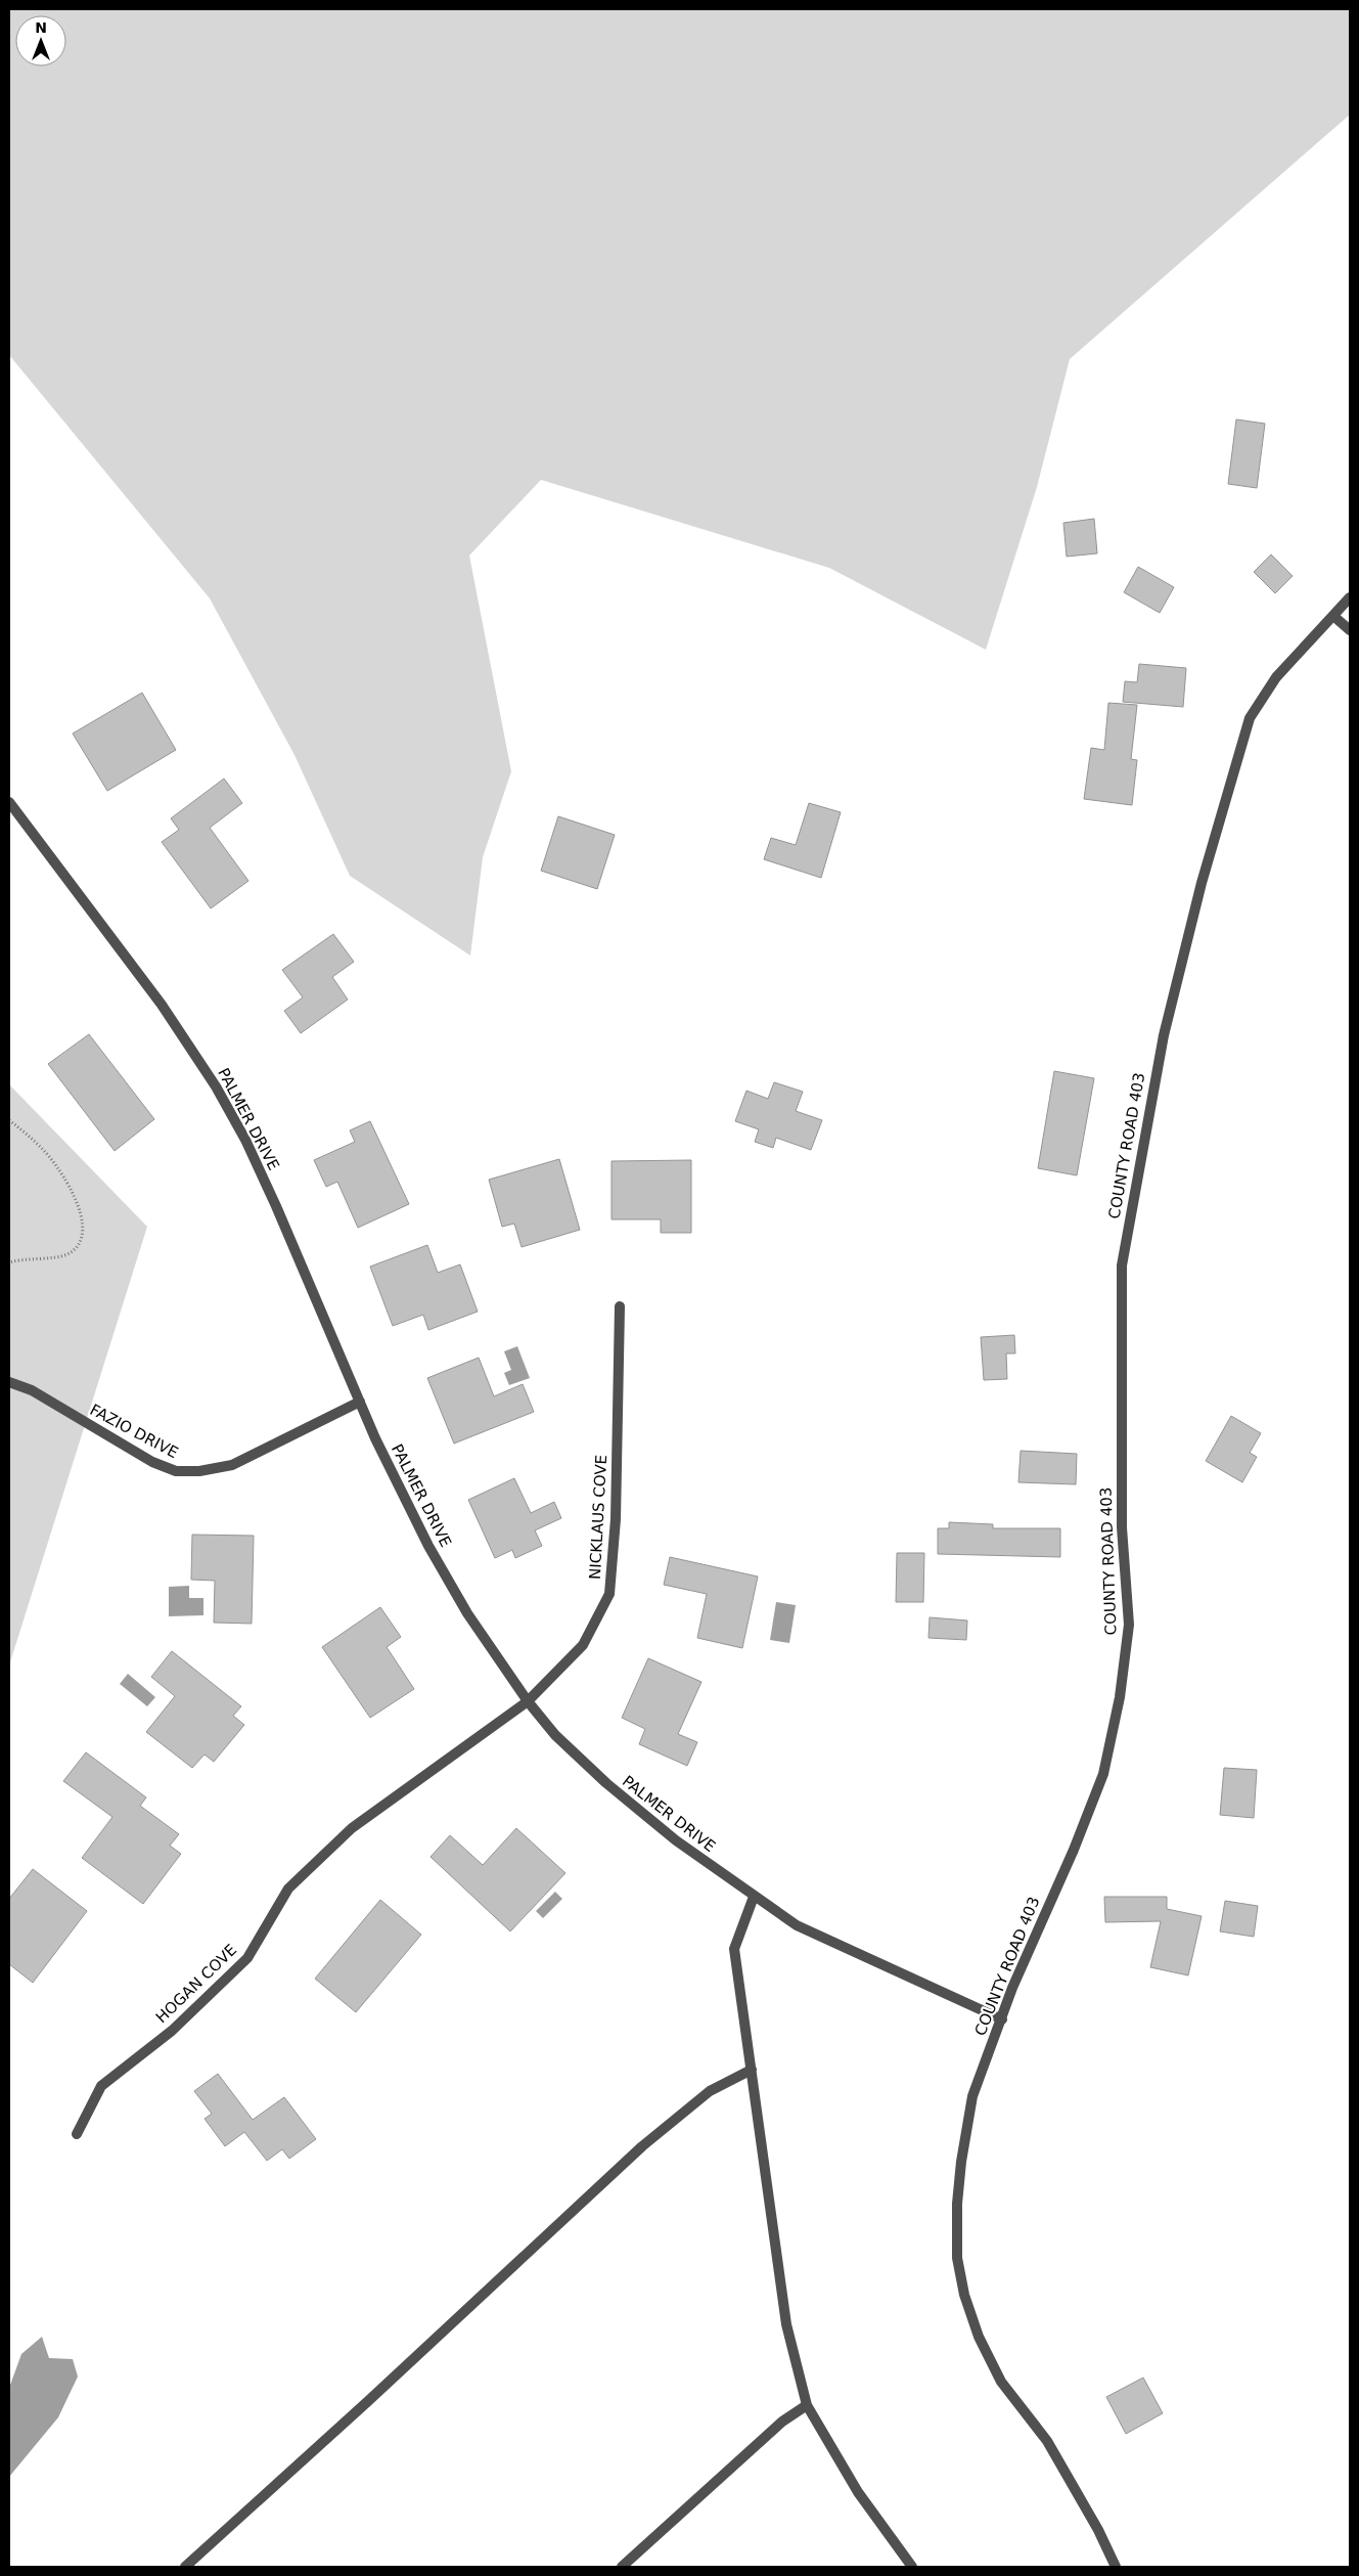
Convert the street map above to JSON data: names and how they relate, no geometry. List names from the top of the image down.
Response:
{
  "streets": {
    "street": [
      "PALMER DRIVE",
      "COUNTY ROAD 403",
      "FAZIO DRIVE",
      "NICKLAUS COVE",
      "HOGAN COVE"
    ]
  },
  "crossings": [
    ["PALMER DRIVE", "COUNTY ROAD 403"],
    ["PALMER DRIVE", "FAZIO DRIVE"],
    ["PALMER DRIVE", "NICKLAUS COVE"],
    ["PALMER DRIVE", "HOGAN COVE"],
    ["NICKLAUS COVE", "HOGAN COVE"]
  ],
  "north": "top"
}
